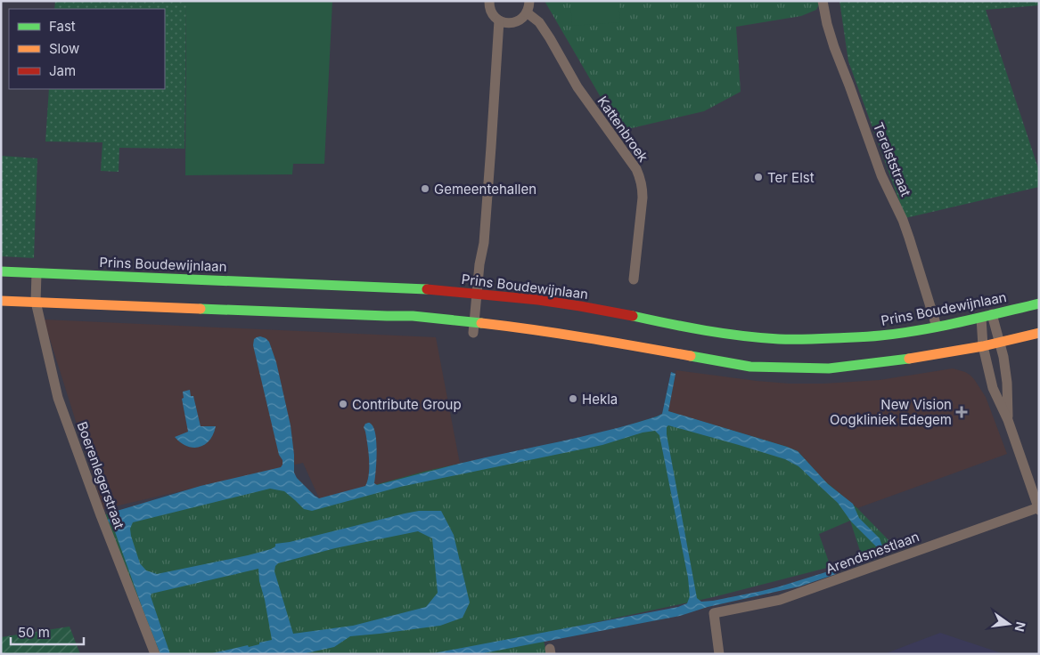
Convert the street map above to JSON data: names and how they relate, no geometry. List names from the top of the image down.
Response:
{
  "streets": {
    "main road": ["Prins Boudewijnlaan"],
    "street": [
      "Kattenbroek",
      "Terelststraat",
      "Boerenlegerstraat",
      "Arendsnestlaan"
    ]
  },
  "crossings": [
    ["Terelststraat", "Prins Boudewijnlaan"],
    ["Prins Boudewijnlaan", "Boerenlegerstraat"]
  ],
  "places": {
    "other": [
      "Ter Elst",
      "Gemeentehallen",
      "Hekla",
      "Contribute Group"
    ],
    "health": ["New Vision Oogkliniek Edegem"]
  },
  "legend": ["Fast", "Slow", "Jam"],
  "scale_bar": "50 m",
  "north": "right"
}
